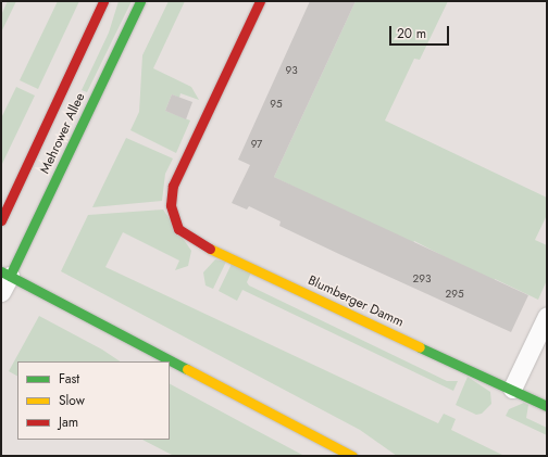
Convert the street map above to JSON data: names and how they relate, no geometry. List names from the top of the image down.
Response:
{
  "streets": {
    "main road": ["Mehrower Allee", "Blumberger Damm"]
  },
  "house_numbers": [
    "93",
    "95",
    "97",
    "293",
    "295"
  ],
  "legend": ["Fast", "Slow", "Jam"],
  "scale_bar": "20 m"
}
